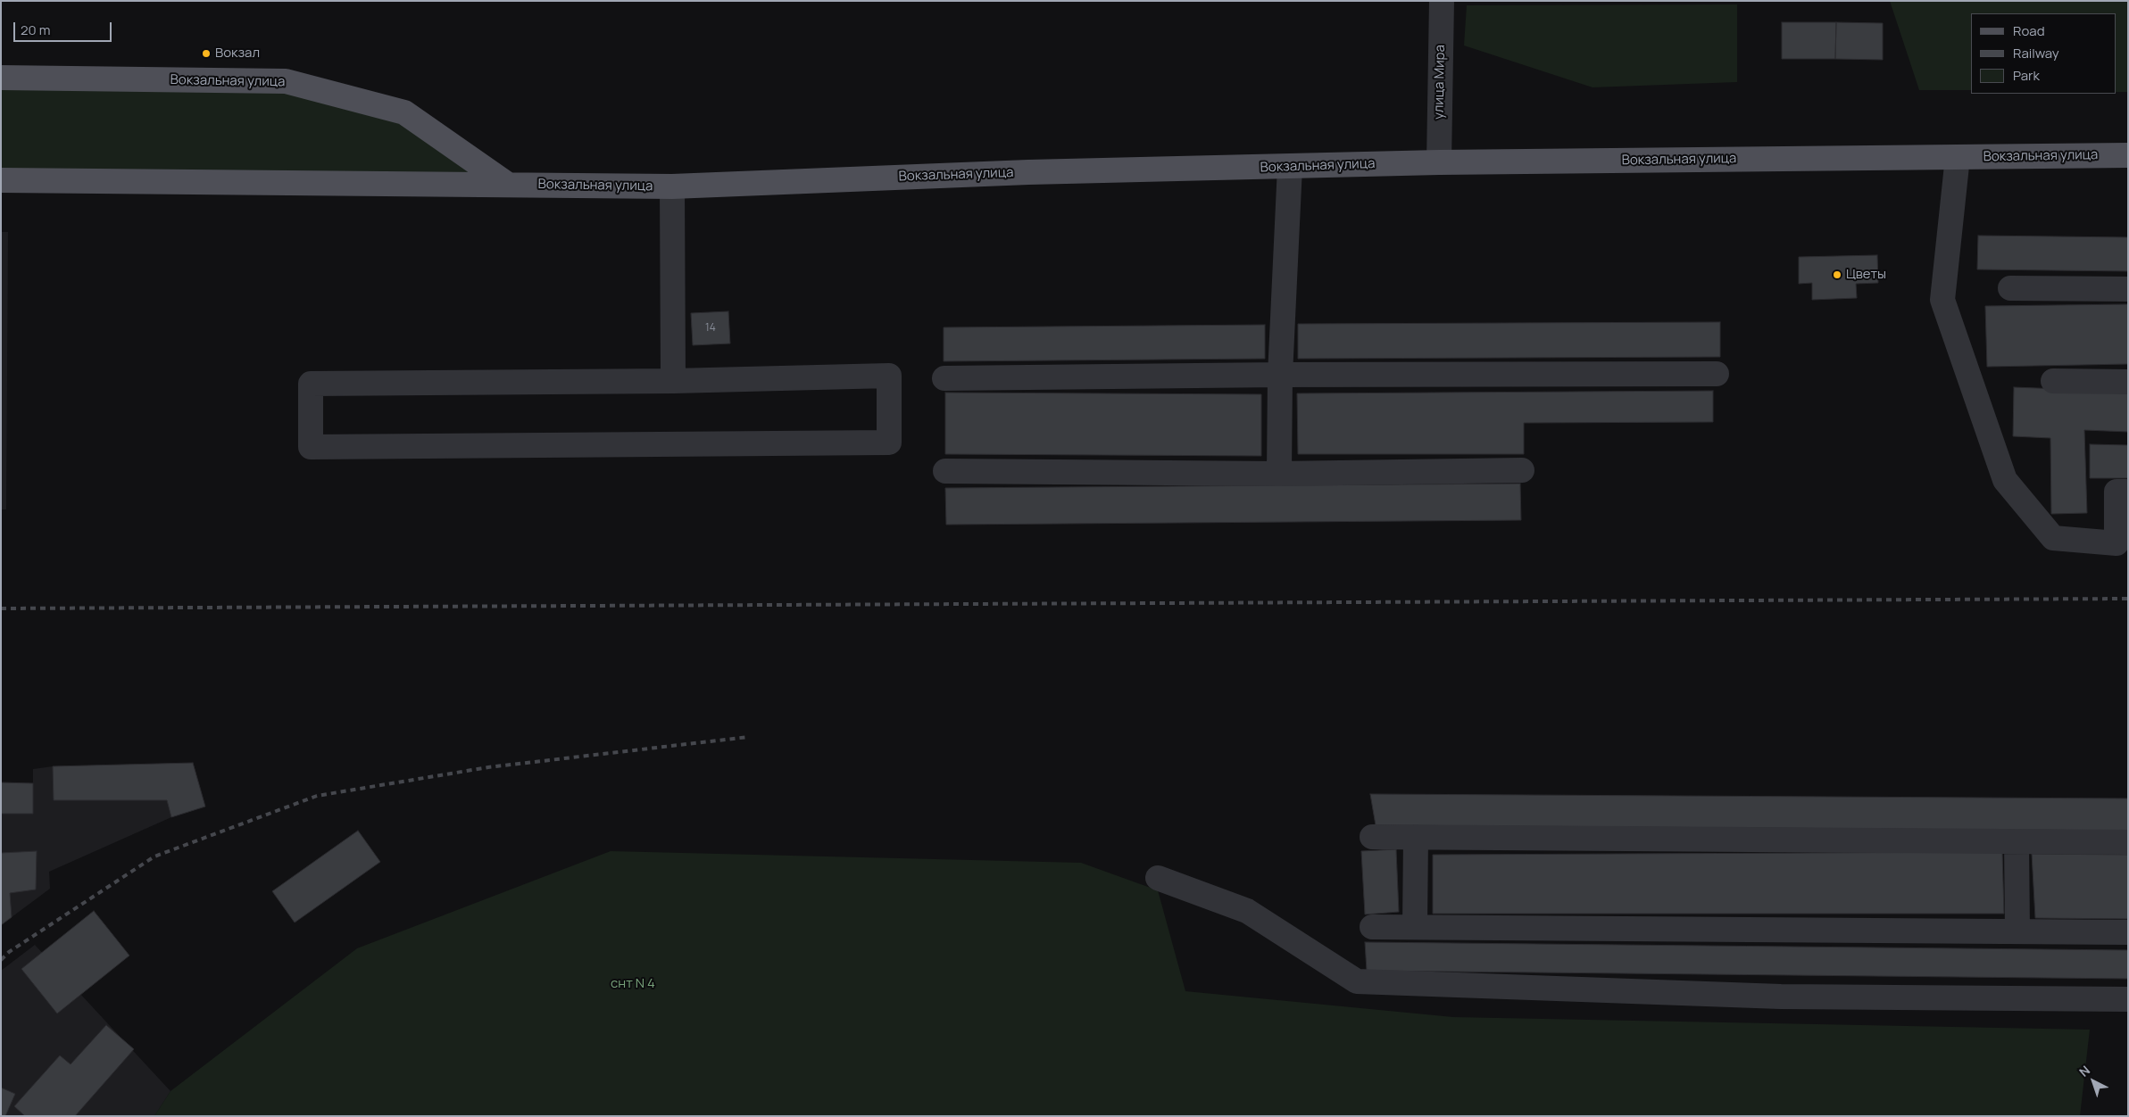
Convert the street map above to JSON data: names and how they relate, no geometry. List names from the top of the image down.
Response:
{
  "streets": {
    "main road": ["Вокзальная улица"],
    "street": ["улица Мира"]
  },
  "crossings": [
    ["Вокзальная улица", "улица Мира"]
  ],
  "parks": ["снт N 4"],
  "places": ["Вокзал", "Цветы"],
  "house_numbers": ["14"],
  "legend": ["Road", "Railway", "Park"],
  "scale_bar": "20 m",
  "north": "top left"
}
